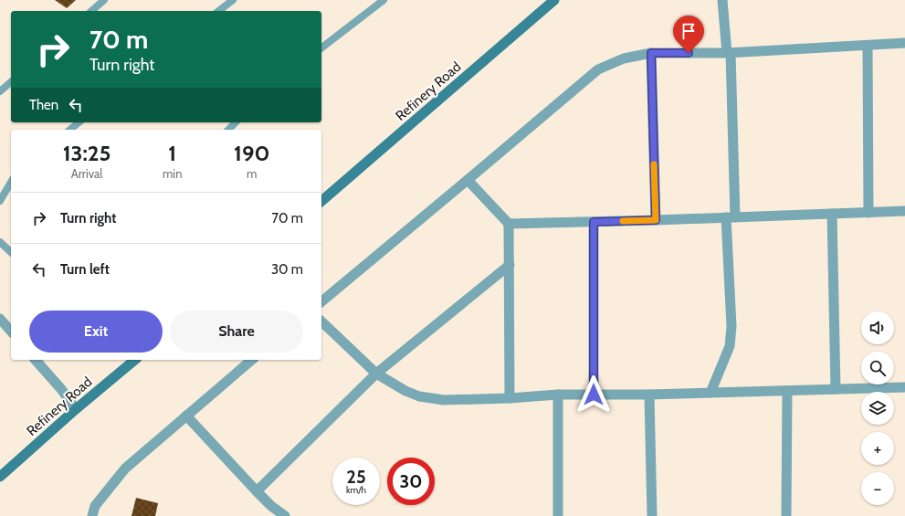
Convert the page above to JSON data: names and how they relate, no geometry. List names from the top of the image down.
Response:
{
  "streets": {
    "main road": ["Refinery Road"]
  },
  "page": {
    "turn": ["70 m", "Turn right"],
    "then": "Then",
    "eta": [
      "13:25",
      "Arrival",
      "1",
      "min",
      "190",
      "m"
    ],
    "list": [
      {
        "name": "Turn right",
        "value": "70 m"
      },
      {
        "name": "Turn left",
        "value": "30 m"
      }
    ],
    "buttons": ["Exit", "Share"],
    "map_buttons": ["+", "−"],
    "speed": "25 km/h",
    "limit": "30"
  }
}
